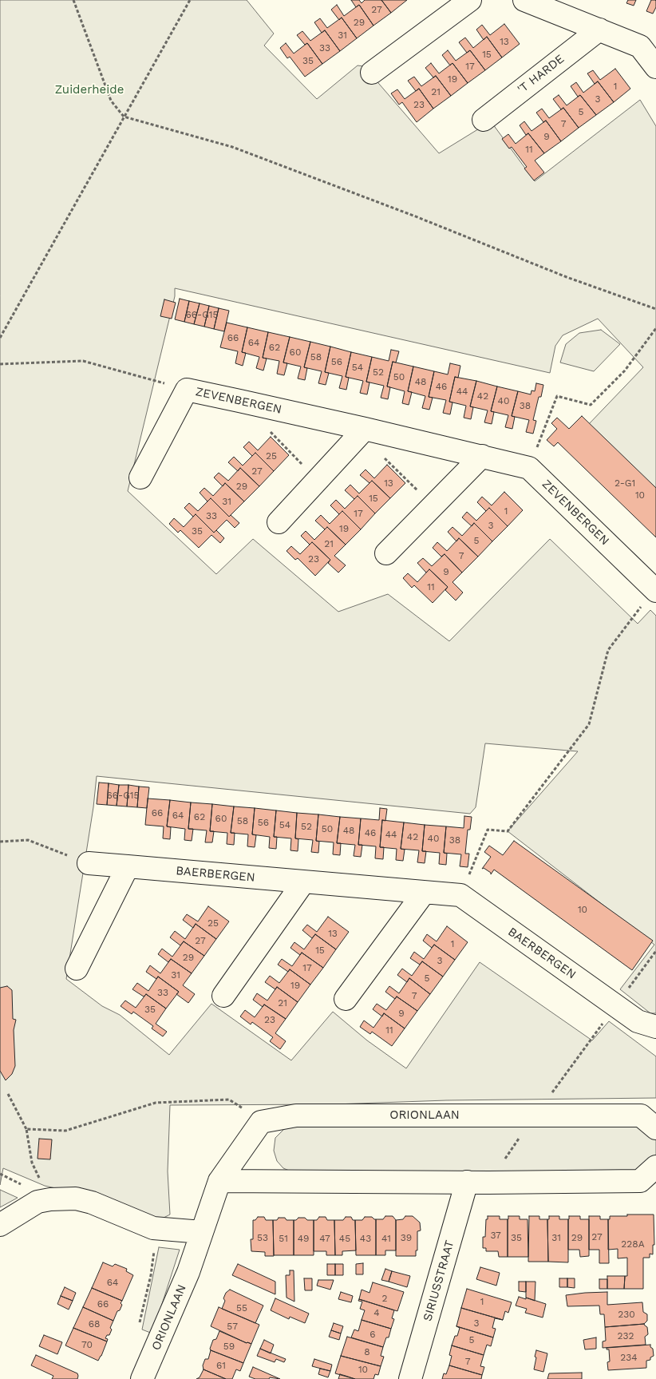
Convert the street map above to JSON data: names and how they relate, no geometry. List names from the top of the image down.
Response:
{
  "streets": {
    "street": [
      "'T HARDE",
      "ZEVENBERGEN",
      "BAERBERGEN",
      "ORIONLAAN",
      "SIRIUSSTRAAT"
    ]
  },
  "parks": ["Zuiderheide"],
  "house_numbers": [
    "27",
    "29",
    "31",
    "13",
    "33",
    "15",
    "35",
    "17",
    "19",
    "1",
    "21",
    "3",
    "23",
    "5",
    "7",
    "9",
    "11",
    "66-G15",
    "66",
    "64",
    "62",
    "60",
    "58",
    "56",
    "54",
    "52",
    "50",
    "48",
    "46",
    "44",
    "42",
    "40",
    "38",
    "25",
    "27",
    "13",
    "2-G1",
    "29",
    "10",
    "15",
    "31",
    "1",
    "17",
    "33",
    "3",
    "19",
    "35",
    "5",
    "21",
    "7",
    "23",
    "9",
    "11",
    "66-G15",
    "66",
    "64",
    "62",
    "60",
    "58",
    "56",
    "54",
    "52",
    "50",
    "48",
    "46",
    "44",
    "42",
    "40",
    "38",
    "10",
    "25",
    "13",
    "27",
    "1",
    "15",
    "29",
    "3",
    "17",
    "31",
    "5",
    "19",
    "33",
    "7",
    "21",
    "35",
    "9",
    "23",
    "11",
    "37",
    "27",
    "53",
    "39",
    "35",
    "31",
    "29",
    "51",
    "49",
    "47",
    "45",
    "43",
    "41",
    "228A",
    "64",
    "2",
    "1",
    "66",
    "55",
    "4",
    "230",
    "3",
    "68",
    "57",
    "6",
    "232",
    "5",
    "70",
    "59",
    "8",
    "234",
    "7",
    "61",
    "10"
  ]
}
